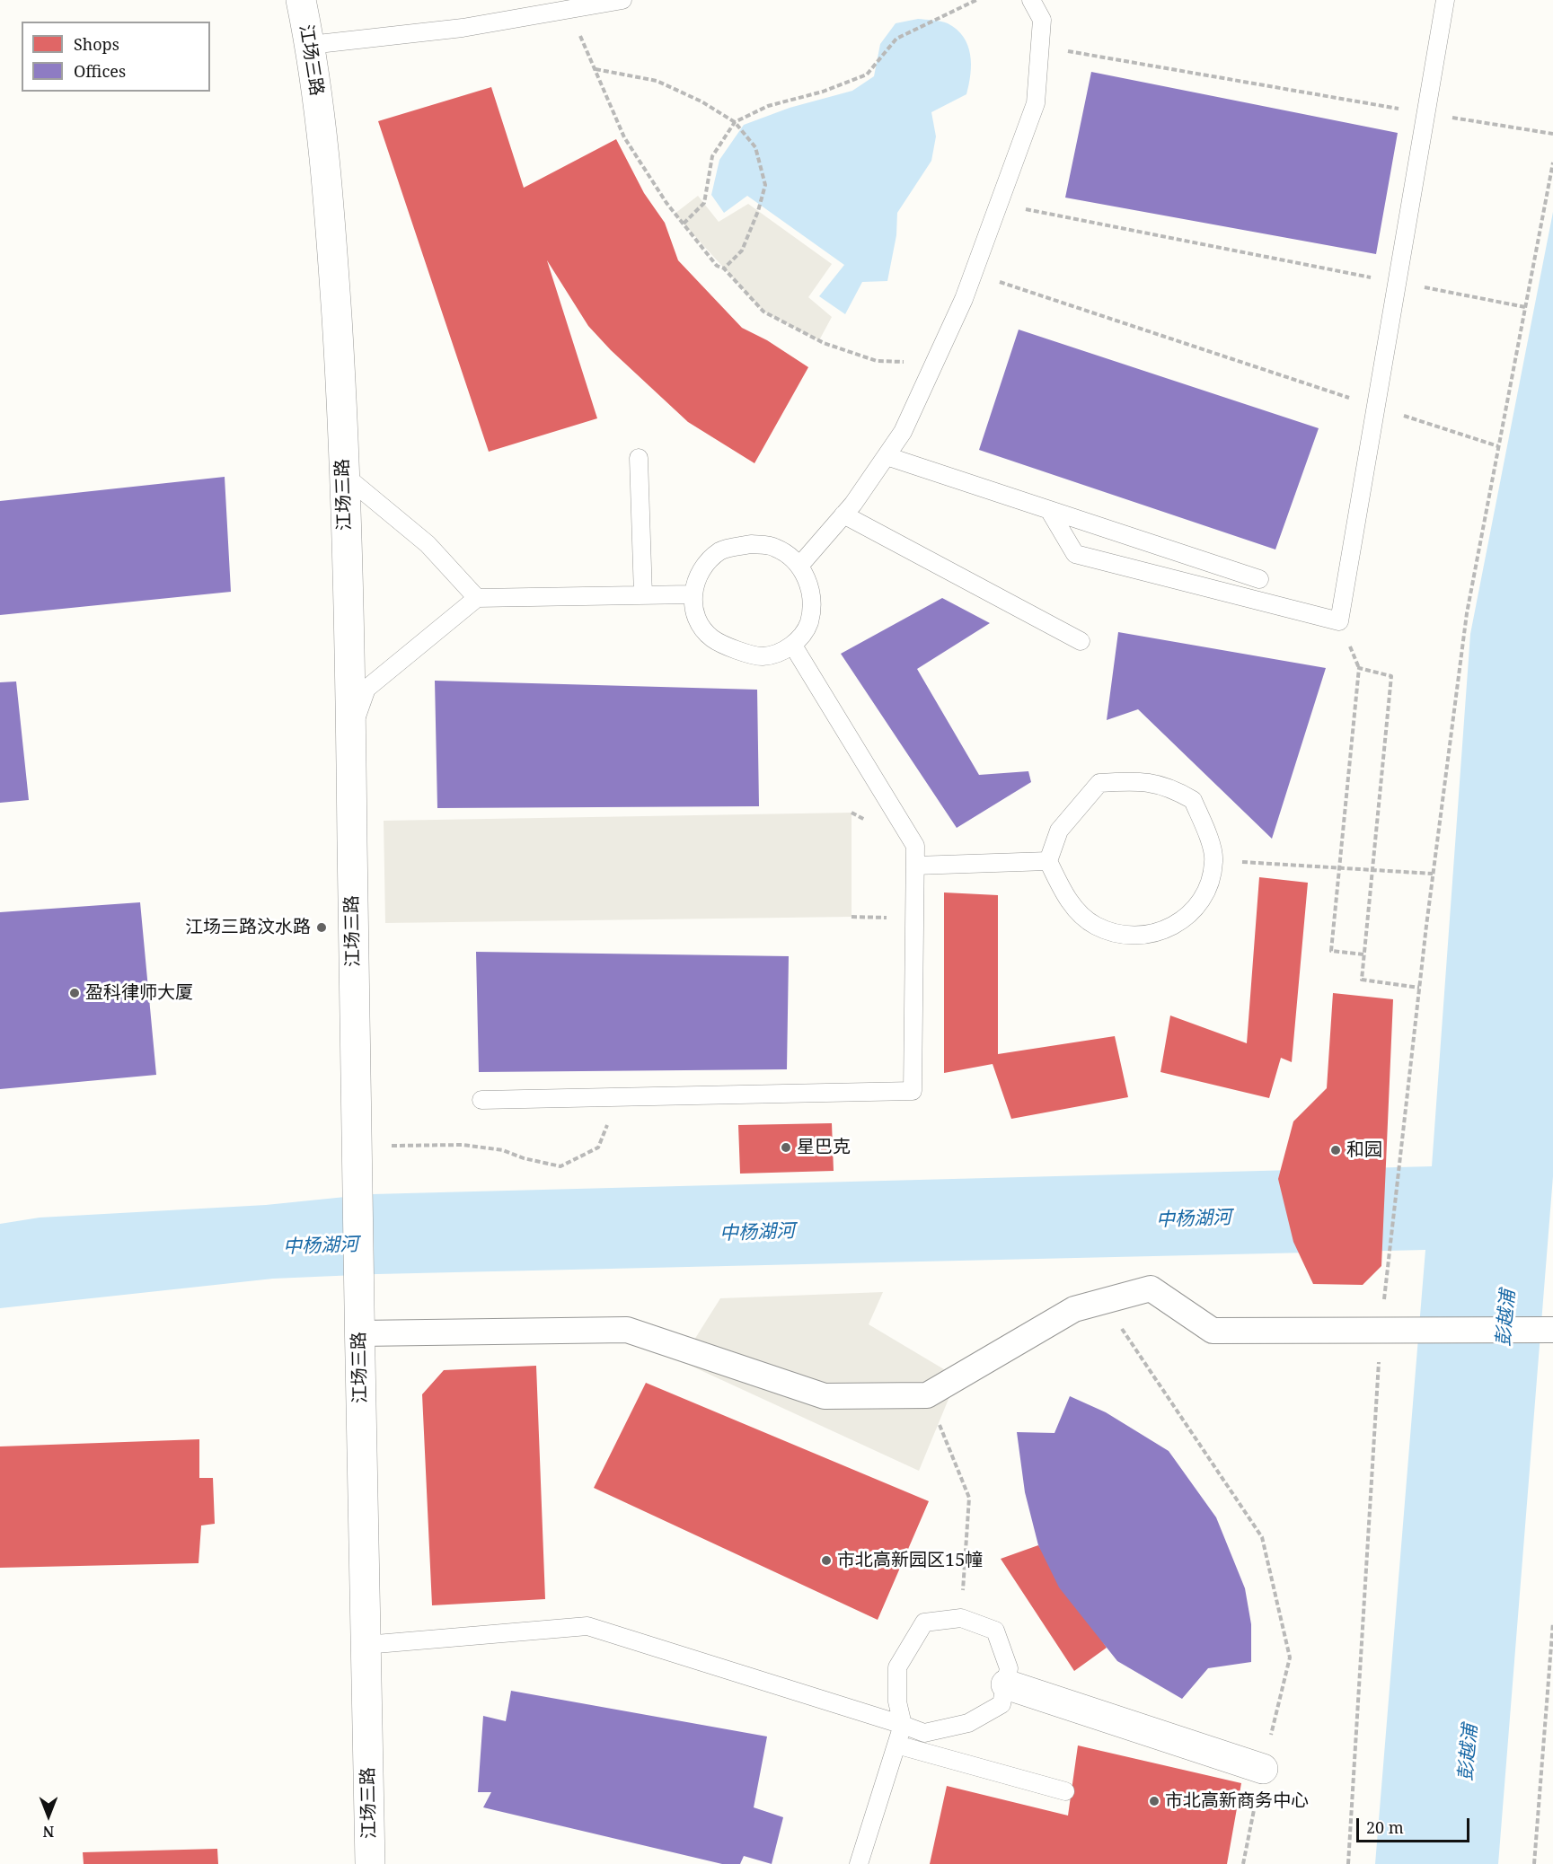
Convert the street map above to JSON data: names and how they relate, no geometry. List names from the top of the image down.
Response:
{
  "streets": {
    "street": ["江场三路"]
  },
  "water": ["中杨湖河", "彭越浦"],
  "places": [
    "江场三路汶水路",
    "盈科律师大厦",
    "星巴克",
    "和园",
    "市北高新园区15幢",
    "市北高新商务中心"
  ],
  "legend": ["Shops", "Offices"],
  "scale_bar": "20 m",
  "north": "bottom"
}
